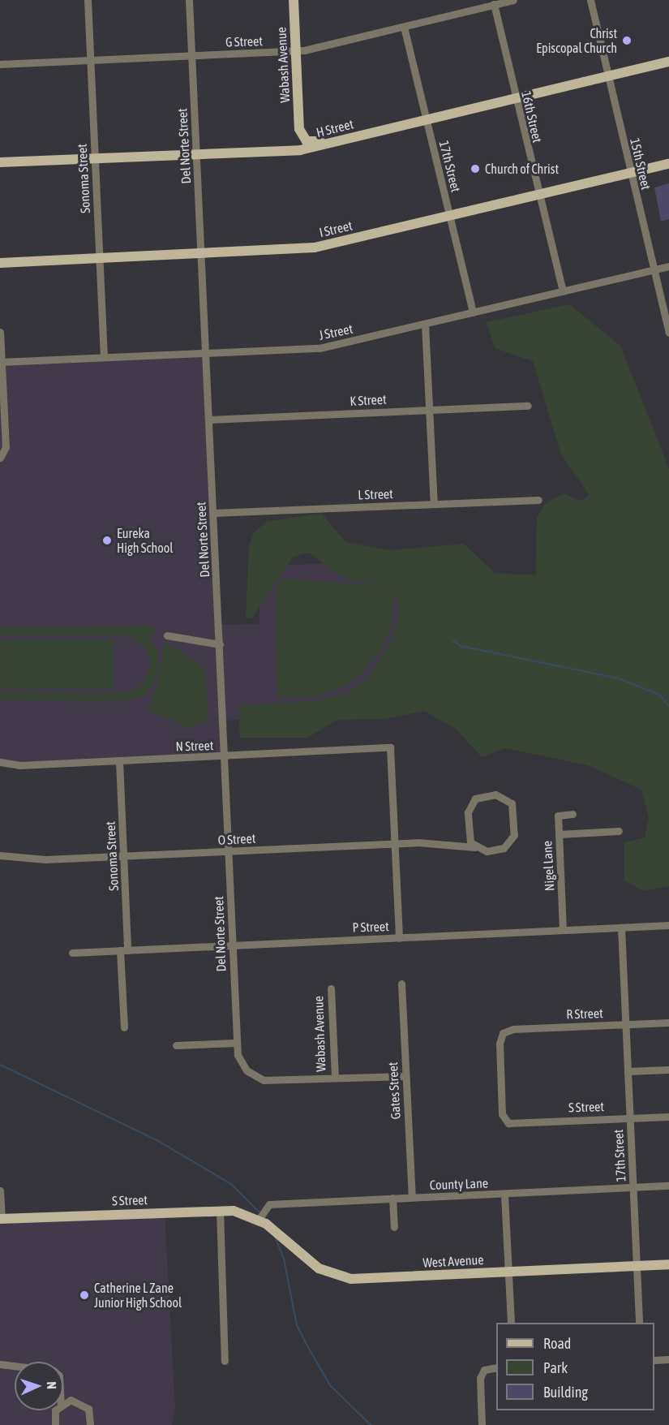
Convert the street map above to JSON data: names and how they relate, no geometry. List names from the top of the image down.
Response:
{
  "streets": {
    "main road": [
      "Wabash Avenue",
      "H Street",
      "I Street",
      "S Street",
      "West Avenue"
    ],
    "street": [
      "G Street",
      "16th Street",
      "Del Norte Street",
      "15th Street",
      "17th Street",
      "Sonoma Street",
      "J Street",
      "K Street",
      "L Street",
      "N Street",
      "O Street",
      "Nigel Lane",
      "P Street",
      "R Street",
      "Gates Street",
      "County Lane"
    ]
  },
  "crossings": [
    ["G Street", "Wabash Avenue"],
    ["G Street", "16th Street"],
    ["G Street", "Del Norte Street"],
    ["G Street", "17th Street"],
    ["G Street", "Sonoma Street"],
    ["Wabash Avenue", "Del Norte Street"],
    ["16th Street", "H Street"],
    ["16th Street", "I Street"],
    ["16th Street", "J Street"],
    ["H Street", "Del Norte Street"],
    ["H Street", "15th Street"],
    ["H Street", "17th Street"],
    ["H Street", "Sonoma Street"],
    ["Del Norte Street", "I Street"],
    ["Del Norte Street", "J Street"],
    ["Del Norte Street", "K Street"],
    ["Del Norte Street", "L Street"],
    ["Del Norte Street", "N Street"],
    ["Del Norte Street", "O Street"],
    ["Del Norte Street", "P Street"],
    ["15th Street", "I Street"],
    ["15th Street", "J Street"],
    ["17th Street", "I Street"],
    ["17th Street", "J Street"],
    ["17th Street", "P Street"],
    ["17th Street", "R Street"],
    ["17th Street", "S Street"],
    ["17th Street", "County Lane"],
    ["17th Street", "West Avenue"],
    ["Sonoma Street", "I Street"],
    ["Sonoma Street", "J Street"],
    ["Sonoma Street", "N Street"],
    ["Sonoma Street", "O Street"],
    ["Sonoma Street", "P Street"],
    ["N Street", "O Street"],
    ["Nigel Lane", "P Street"],
    ["R Street", "S Street"],
    ["Gates Street", "County Lane"],
    ["S Street", "County Lane"],
    ["S Street", "West Avenue"],
    ["County Lane", "West Avenue"]
  ],
  "places": [
    "Christ Episcopal Church",
    "Church of Christ",
    "Eureka High School",
    "Catherine L Zane Junior High School"
  ],
  "legend": ["Road", "Park", "Building"],
  "north": "right"
}
